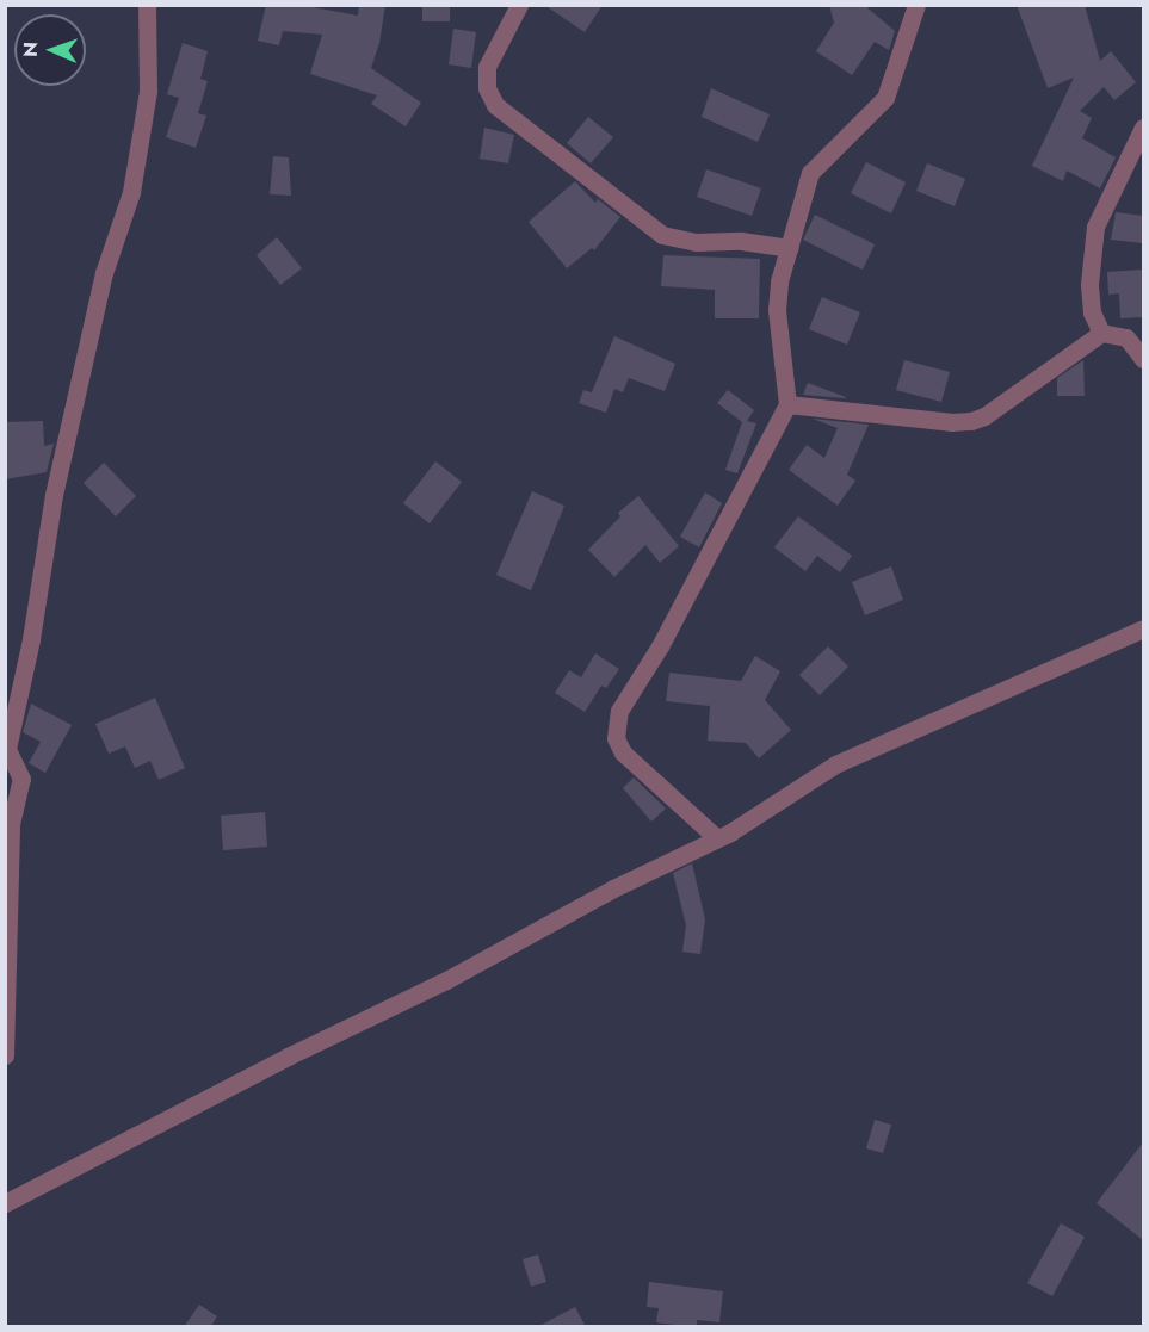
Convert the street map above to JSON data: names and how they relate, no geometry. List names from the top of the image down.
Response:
{
  "north": "left"
}
